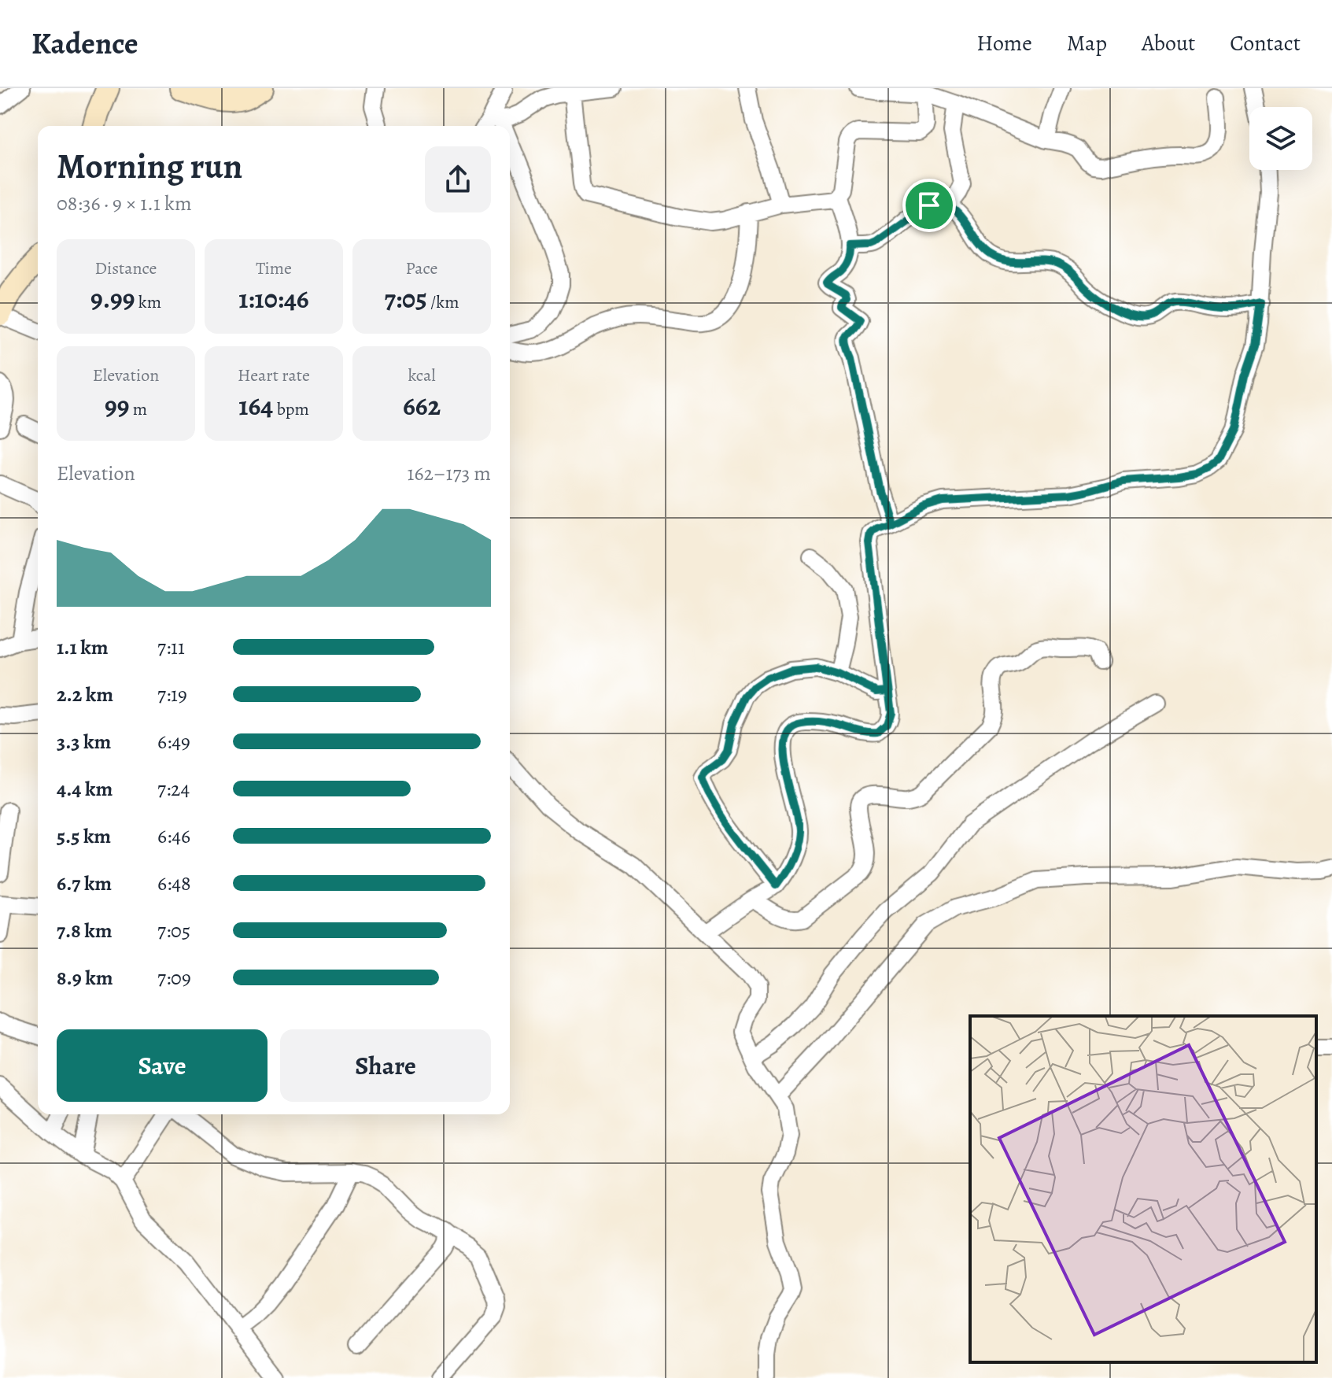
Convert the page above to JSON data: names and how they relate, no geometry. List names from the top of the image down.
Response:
{
  "page": {
    "header": "Kadence",
    "nav": [
      "Home",
      "Map",
      "About",
      "Contact"
    ],
    "heading": ["Morning run", "08:36 · 9 × 1.1 km"],
    "stats": [
      ["Distance", "9.99 km"],
      ["Time", "1:10:46"],
      ["Pace", "7:05 /km"],
      ["Elevation", "99 m"],
      ["Heart rate", "164 bpm"],
      ["kcal", "662"]
    ],
    "chart": ["Elevation", "162–173 m"],
    "list": [
      {
        "name": "1.1 km",
        "note": "7:11"
      },
      {
        "name": "2.2 km",
        "note": "7:19"
      },
      {
        "name": "3.3 km",
        "note": "6:49"
      },
      {
        "name": "4.4 km",
        "note": "7:24"
      },
      {
        "name": "5.5 km",
        "note": "6:46"
      },
      {
        "name": "6.7 km",
        "note": "6:48"
      },
      {
        "name": "7.8 km",
        "note": "7:05"
      },
      {
        "name": "8.9 km",
        "note": "7:09"
      }
    ],
    "buttons": ["Save", "Share"]
  }
}
